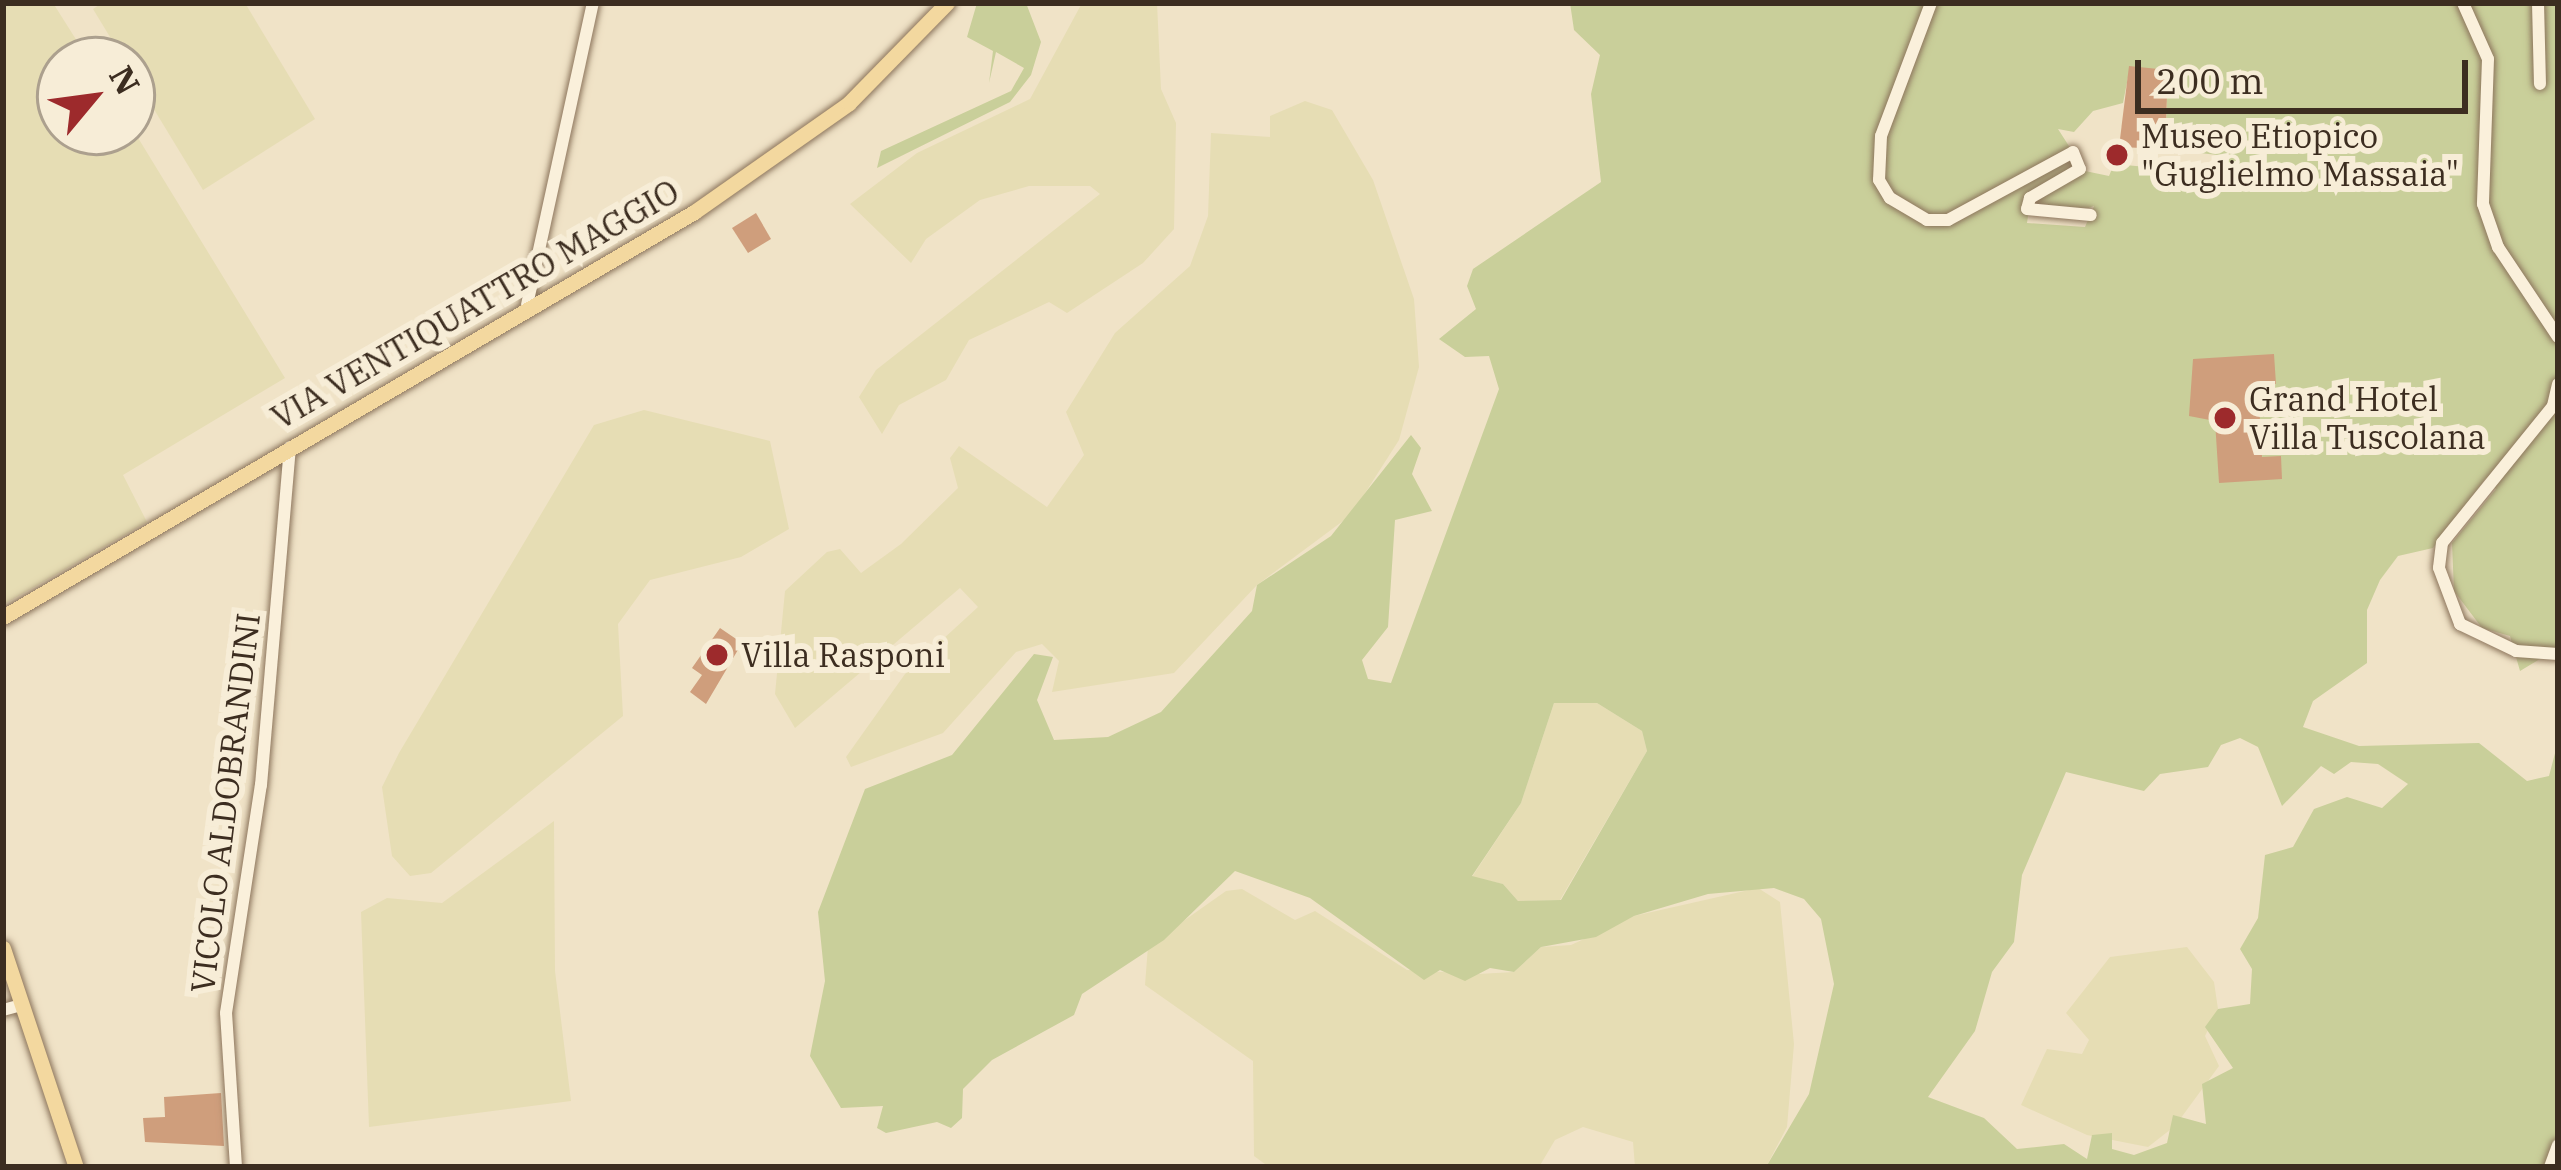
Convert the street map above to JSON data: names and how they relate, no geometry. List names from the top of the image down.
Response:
{
  "streets": {
    "main road": ["VIA VENTIQUATTRO MAGGIO"],
    "street": ["VICOLO ALDOBRANDINI"]
  },
  "crossings": [
    ["VIA VENTIQUATTRO MAGGIO", "VICOLO ALDOBRANDINI"]
  ],
  "places": ["Museo Etiopico \"Guglielmo Massaia\"", "Grand Hotel Villa Tuscolana", "Villa Rasponi"],
  "scale_bar": "200 m",
  "north": "top right"
}
